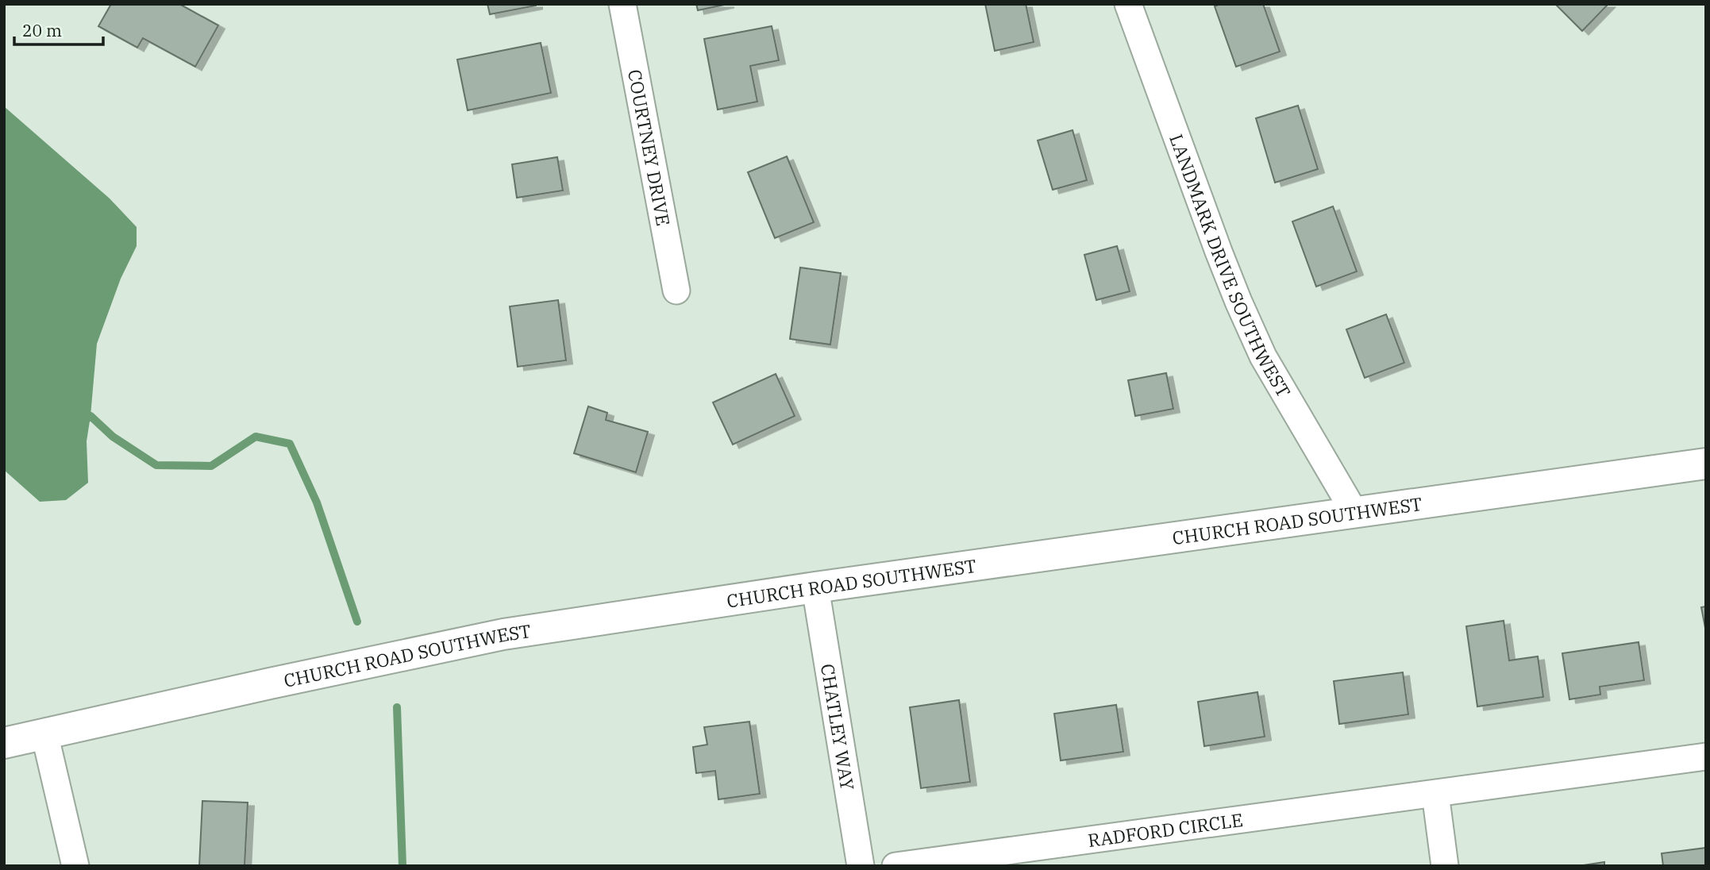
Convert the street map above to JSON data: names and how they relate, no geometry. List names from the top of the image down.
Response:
{
  "streets": {
    "street": [
      "COURTNEY DRIVE",
      "LANDMARK DRIVE SOUTHWEST",
      "CHURCH ROAD SOUTHWEST",
      "CHATLEY WAY",
      "RADFORD CIRCLE"
    ]
  },
  "crossings": [
    ["LANDMARK DRIVE SOUTHWEST", "CHURCH ROAD SOUTHWEST"],
    ["CHURCH ROAD SOUTHWEST", "CHATLEY WAY"]
  ],
  "scale_bar": "20 m"
}
